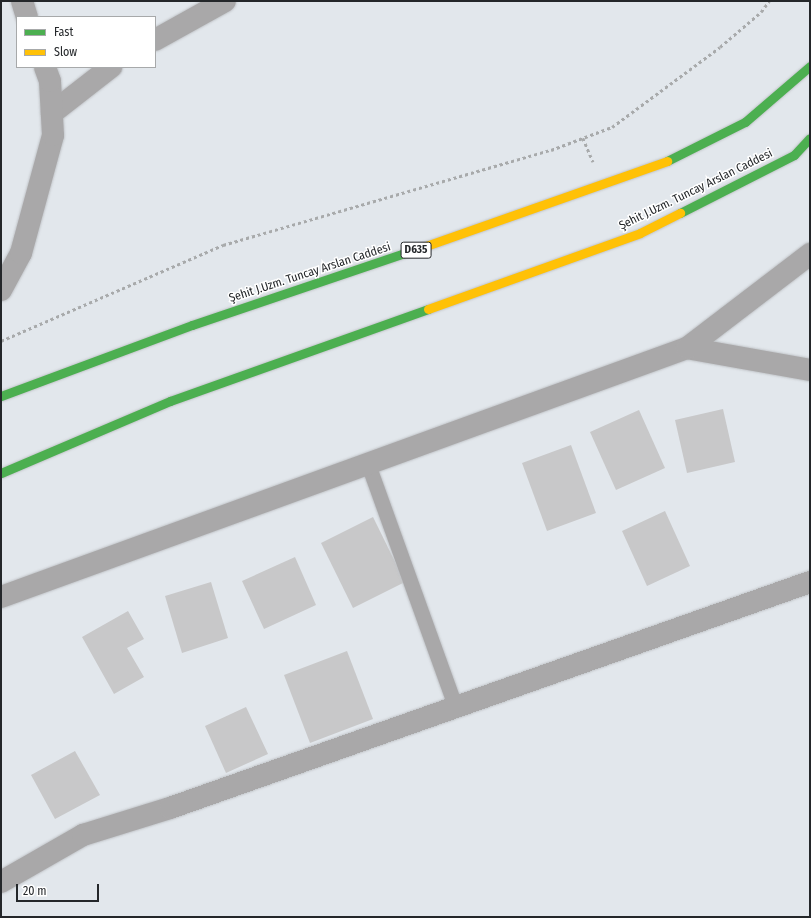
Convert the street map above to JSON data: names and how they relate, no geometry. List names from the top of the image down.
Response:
{
  "streets": {
    "highway": ["Şehit J.Uzm. Tuncay Arslan Caddesi", "D635"]
  },
  "legend": ["Fast", "Slow"],
  "scale_bar": "20 m"
}
